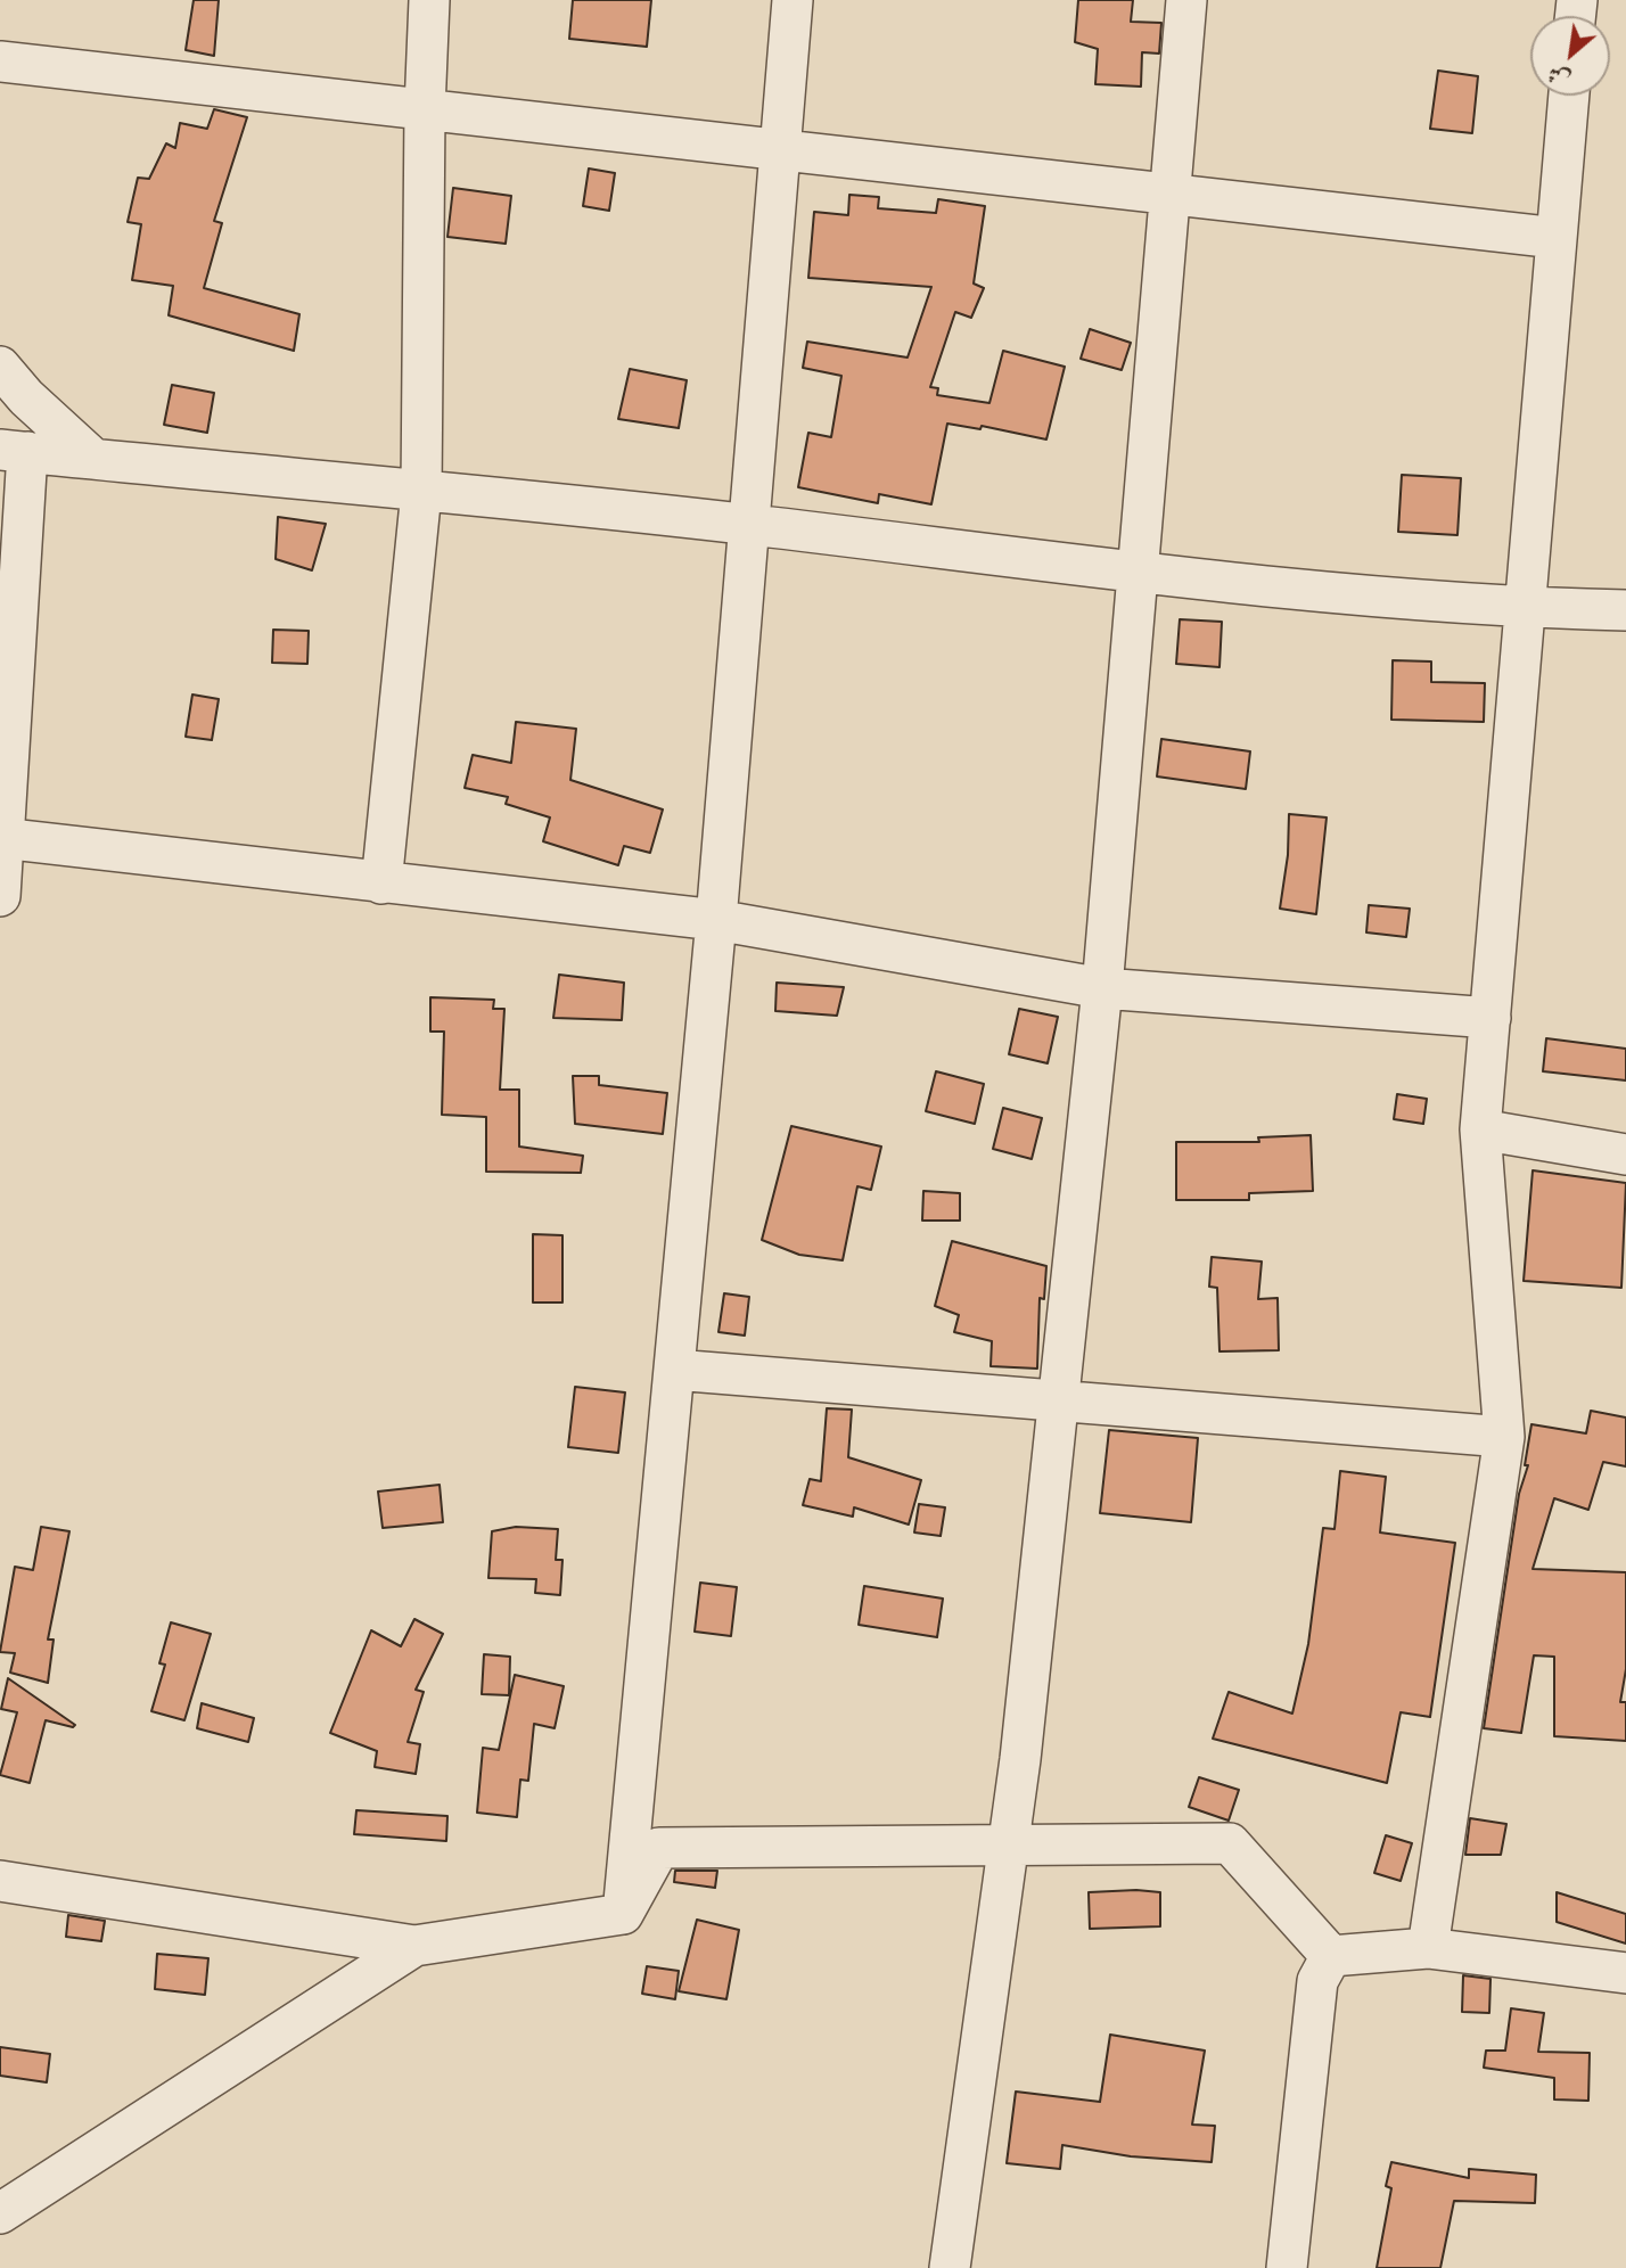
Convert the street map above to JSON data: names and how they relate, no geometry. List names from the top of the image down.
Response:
{
  "north": "bottom left"
}
